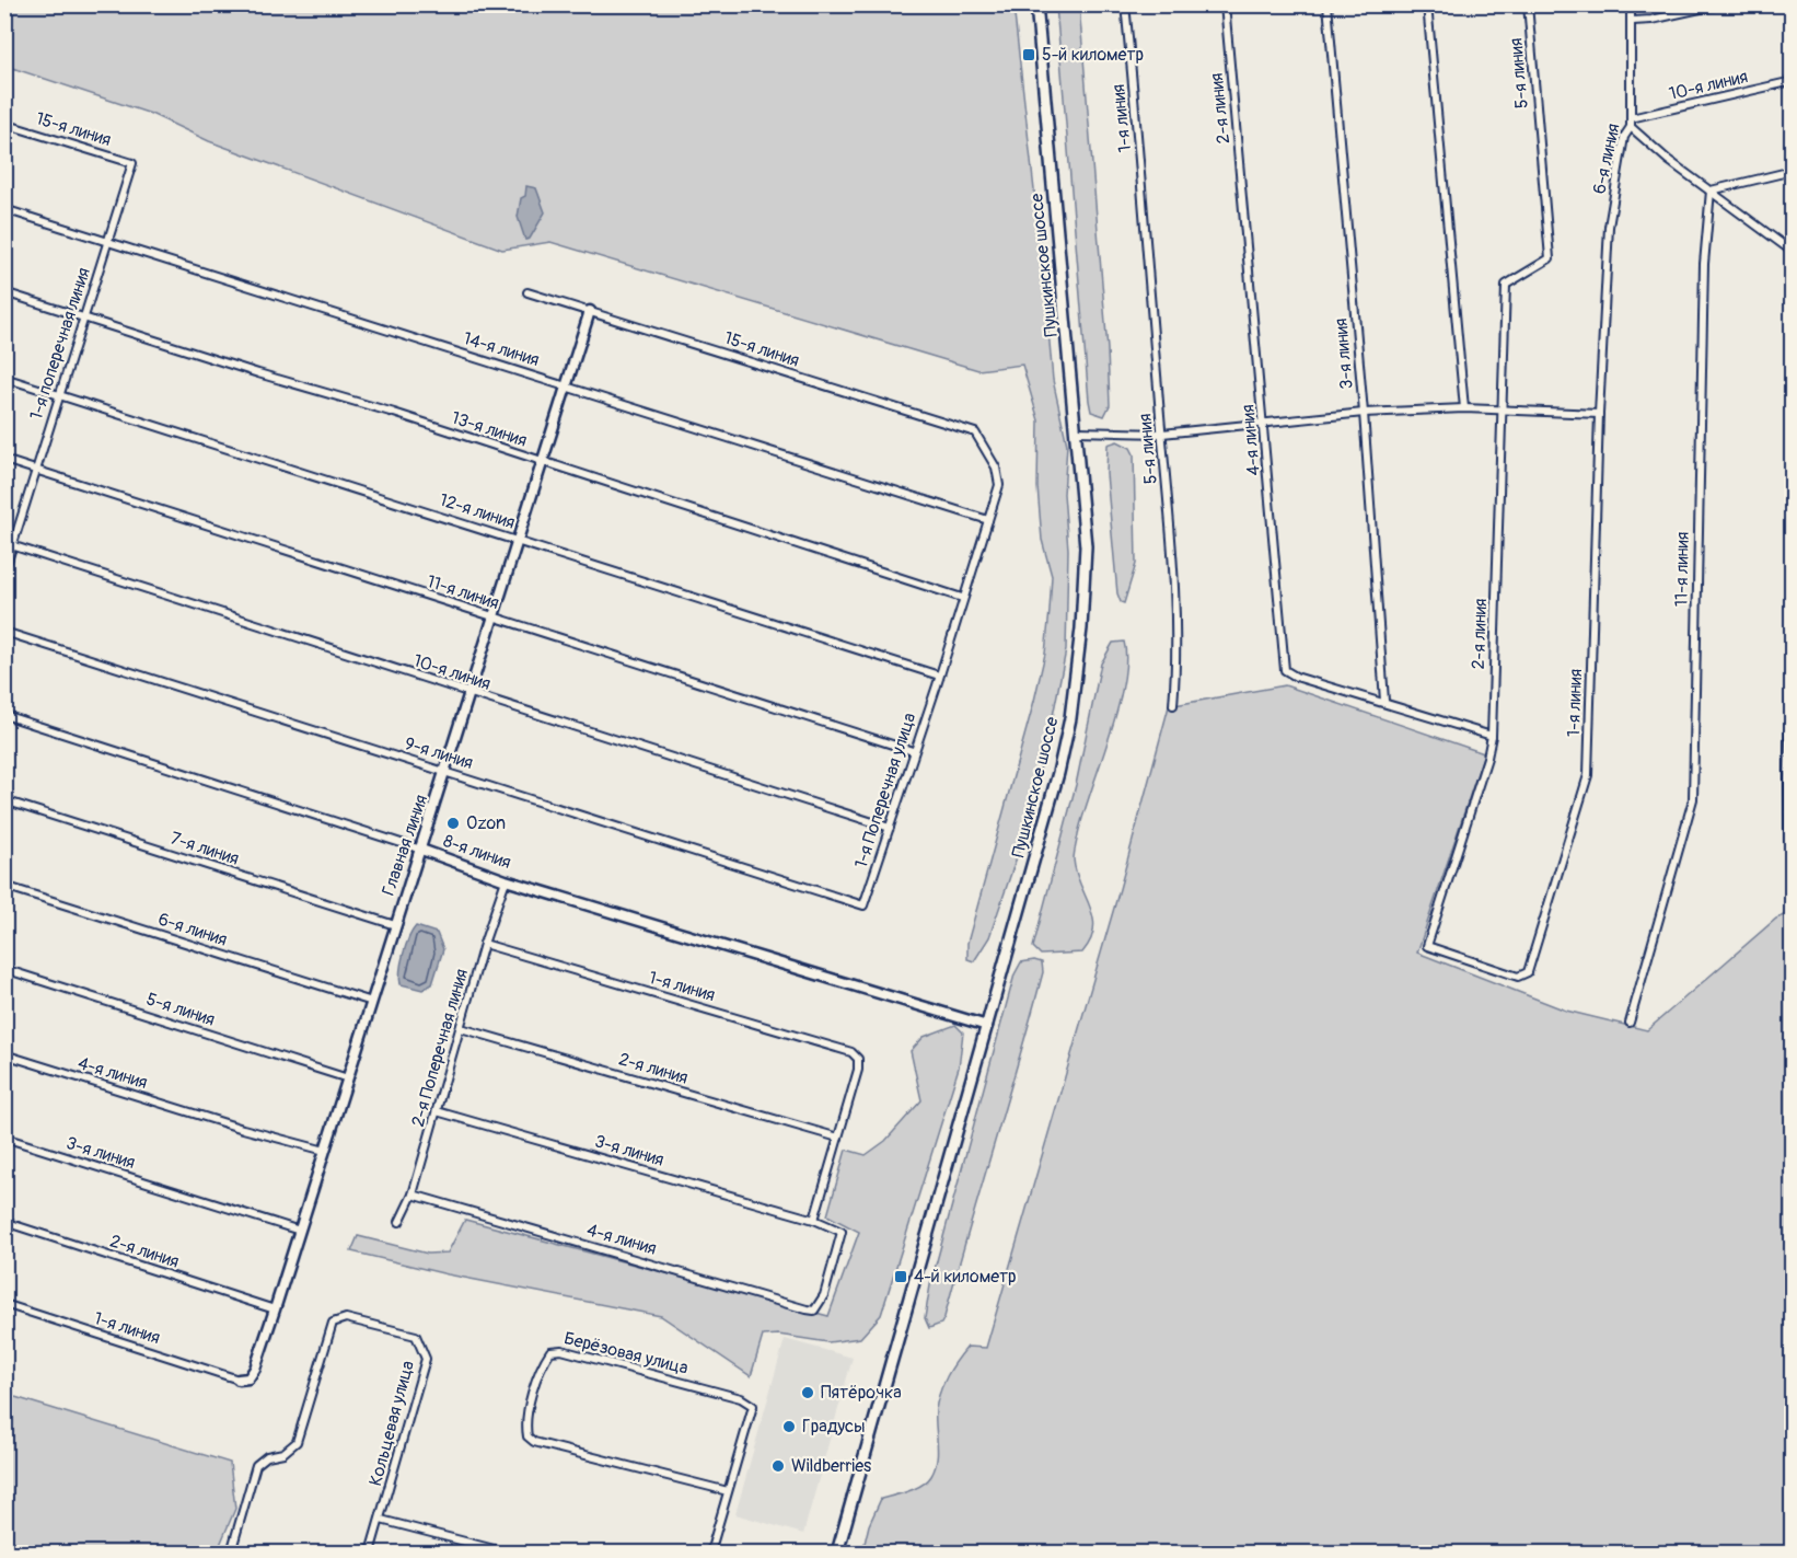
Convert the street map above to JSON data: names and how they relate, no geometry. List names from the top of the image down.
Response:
{
  "streets": {
    "main road": ["Пушкинское шоссе"],
    "street": [
      "5-я линия",
      "10-я линия",
      "2-я линия",
      "1-я линия",
      "15-я линия",
      "6-я линия",
      "1-я поперечная линия",
      "14-я линия",
      "3-я линия",
      "13-я линия",
      "4-я линия",
      "12-я линия",
      "11-я линия",
      "9-я линия",
      "1-я Поперечная улица",
      "Главная линия",
      "7-я линия",
      "8-я линия",
      "2-я Поперечная линия",
      "Берёзовая улица",
      "Кольцевая улица"
    ]
  },
  "crossings": [
    ["5-я линия", "2-я линия"],
    ["5-я линия", "1-я линия"],
    ["5-я линия", "Главная линия"],
    ["10-я линия", "6-я линия"],
    ["10-я линия", "1-я поперечная линия"],
    ["10-я линия", "1-я Поперечная улица"],
    ["10-я линия", "Главная линия"],
    ["2-я линия", "1-я линия"],
    ["2-я линия", "4-я линия"],
    ["2-я линия", "Главная линия"],
    ["2-я линия", "2-я Поперечная линия"],
    ["1-я линия", "6-я линия"],
    ["1-я линия", "Главная линия"],
    ["1-я линия", "2-я Поперечная линия"],
    ["15-я линия", "1-я поперечная линия"],
    ["15-я линия", "1-я Поперечная улица"],
    ["15-я линия", "Главная линия"],
    ["6-я линия", "Главная линия"],
    ["Пушкинское шоссе", "8-я линия"],
    ["1-я поперечная линия", "14-я линия"],
    ["1-я поперечная линия", "13-я линия"],
    ["1-я поперечная линия", "12-я линия"],
    ["1-я поперечная линия", "11-я линия"],
    ["14-я линия", "1-я Поперечная улица"],
    ["14-я линия", "Главная линия"],
    ["3-я линия", "4-я линия"],
    ["3-я линия", "Главная линия"],
    ["3-я линия", "2-я Поперечная линия"],
    ["13-я линия", "1-я Поперечная улица"],
    ["13-я линия", "Главная линия"],
    ["4-я линия", "Главная линия"],
    ["4-я линия", "2-я Поперечная линия"],
    ["12-я линия", "1-я Поперечная улица"],
    ["12-я линия", "Главная линия"],
    ["11-я линия", "1-я Поперечная улица"],
    ["11-я линия", "Главная линия"],
    ["9-я линия", "1-я Поперечная улица"],
    ["9-я линия", "Главная линия"],
    ["Главная линия", "7-я линия"],
    ["Главная линия", "8-я линия"],
    ["8-я линия", "2-я Поперечная линия"]
  ],
  "places": {
    "transit": ["5-й километр", "4-й километр"],
    "other": [
      "Ozon",
      "Пятёрочка",
      "Градусы",
      "Wildberries"
    ]
  }
}
